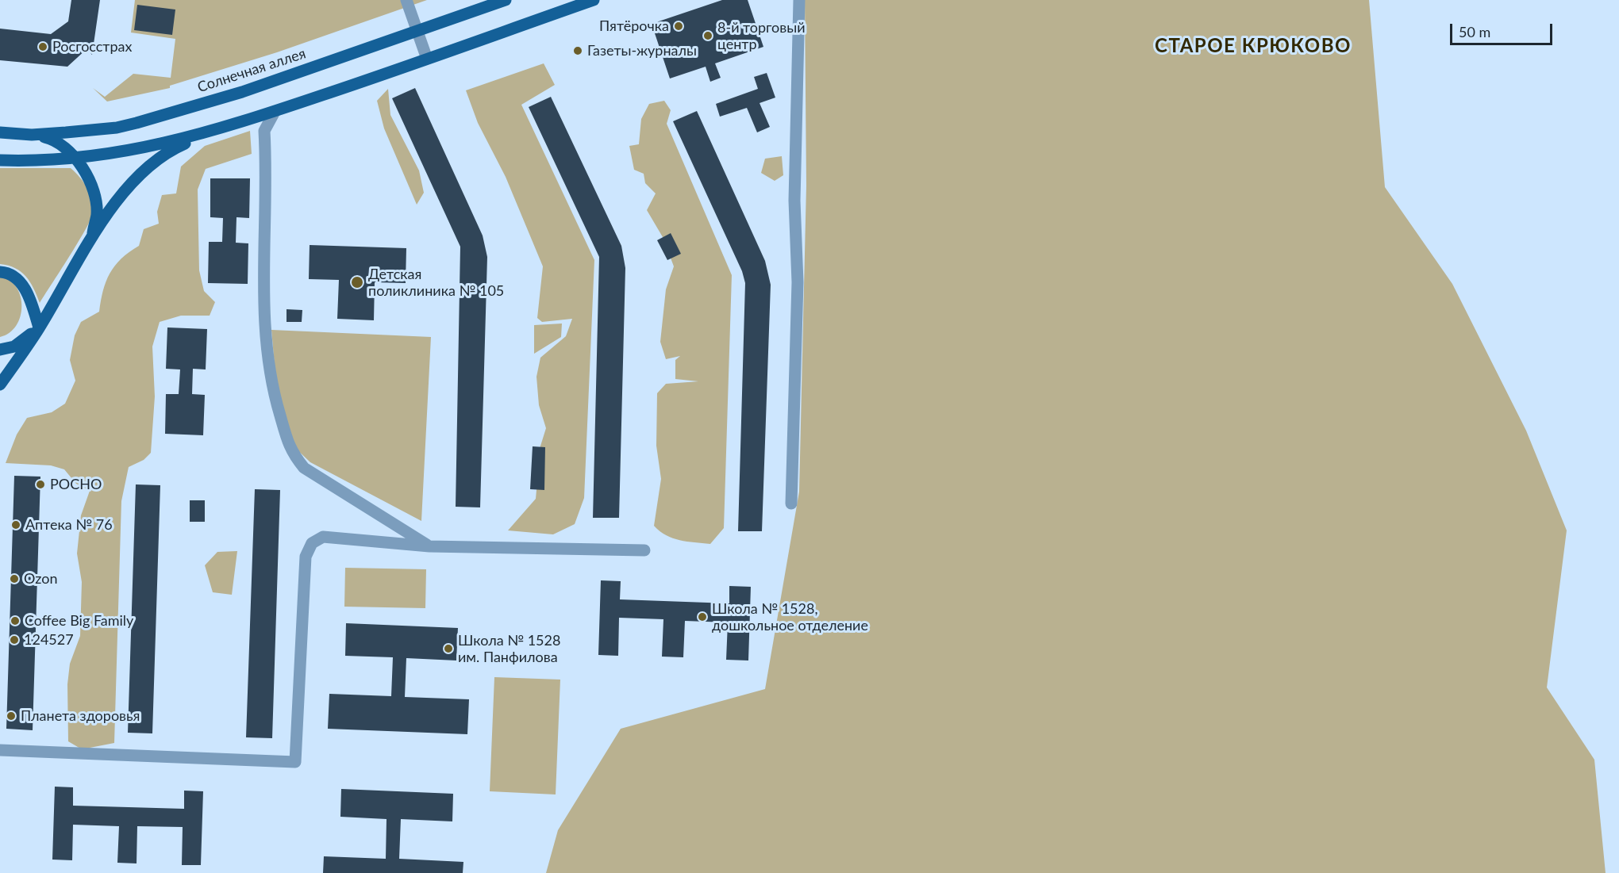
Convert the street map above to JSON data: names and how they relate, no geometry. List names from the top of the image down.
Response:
{
  "streets": {
    "main road": ["Солнечная аллея"]
  },
  "districts": ["СТАРОЕ КРЮКОВО"],
  "places": [
    "Пятёрочка",
    "8-й торговый центр",
    "Росгосстрах",
    "Газеты-журналы",
    "Детская поликлиника № 105",
    "РОСНО",
    "Аптека № 76",
    "Ozon",
    "Школа № 1528, дошкольное отделение",
    "Coffee Big Family",
    "124527",
    "Школа № 1528 им. Панфилова",
    "Планета здоровья"
  ],
  "scale_bar": "50 m"
}
